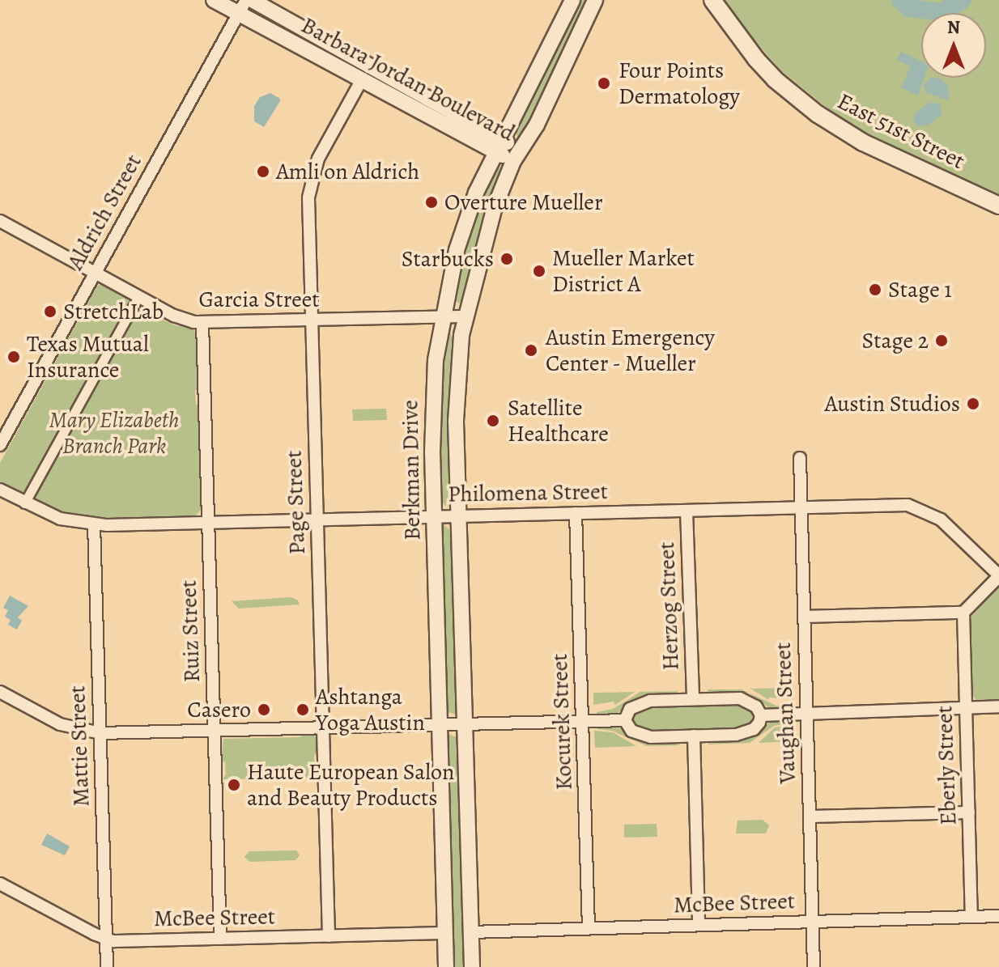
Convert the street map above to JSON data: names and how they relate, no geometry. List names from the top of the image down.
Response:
{
  "streets": {
    "main road": ["East 51st Street"],
    "street": [
      "Barbara Jordan Boulevard",
      "Aldrich Street",
      "Garcia Street",
      "Berkman Drive",
      "Philomena Street",
      "Page Street",
      "Herzog Street",
      "Ruiz Street",
      "Vaughan Street",
      "Kocurek Street",
      "Mattie Street",
      "Eberly Street",
      "McBee Street"
    ]
  },
  "crossings": [
    ["Barbara Jordan Boulevard", "Aldrich Street"],
    ["Barbara Jordan Boulevard", "Berkman Drive"],
    ["Barbara Jordan Boulevard", "Page Street"],
    ["Aldrich Street", "Garcia Street"],
    ["Garcia Street", "Berkman Drive"],
    ["Garcia Street", "Page Street"],
    ["Garcia Street", "Ruiz Street"],
    ["Berkman Drive", "Philomena Street"],
    ["Berkman Drive", "McBee Street"],
    ["Philomena Street", "Page Street"],
    ["Philomena Street", "Herzog Street"],
    ["Philomena Street", "Ruiz Street"],
    ["Philomena Street", "Vaughan Street"],
    ["Philomena Street", "Kocurek Street"],
    ["Philomena Street", "Mattie Street"],
    ["Page Street", "McBee Street"],
    ["Ruiz Street", "McBee Street"],
    ["Vaughan Street", "McBee Street"],
    ["Kocurek Street", "McBee Street"],
    ["Mattie Street", "McBee Street"],
    ["Eberly Street", "McBee Street"]
  ],
  "parks": ["Mary Elizabeth Branch Park"],
  "places": [
    "Four Points Dermatology",
    "Amli on Aldrich",
    "Overture Mueller",
    "Starbucks",
    "Mueller Market District A",
    "Stage 1",
    "StretchLab",
    "Stage 2",
    "Austin Emergency Center - Mueller",
    "Texas Mutual Insurance",
    "Austin Studios",
    "Satellite Healthcare",
    "Casero",
    "Ashtanga Yoga Austin",
    "Haute European Salon and Beauty Products"
  ],
  "north": "top"
}
